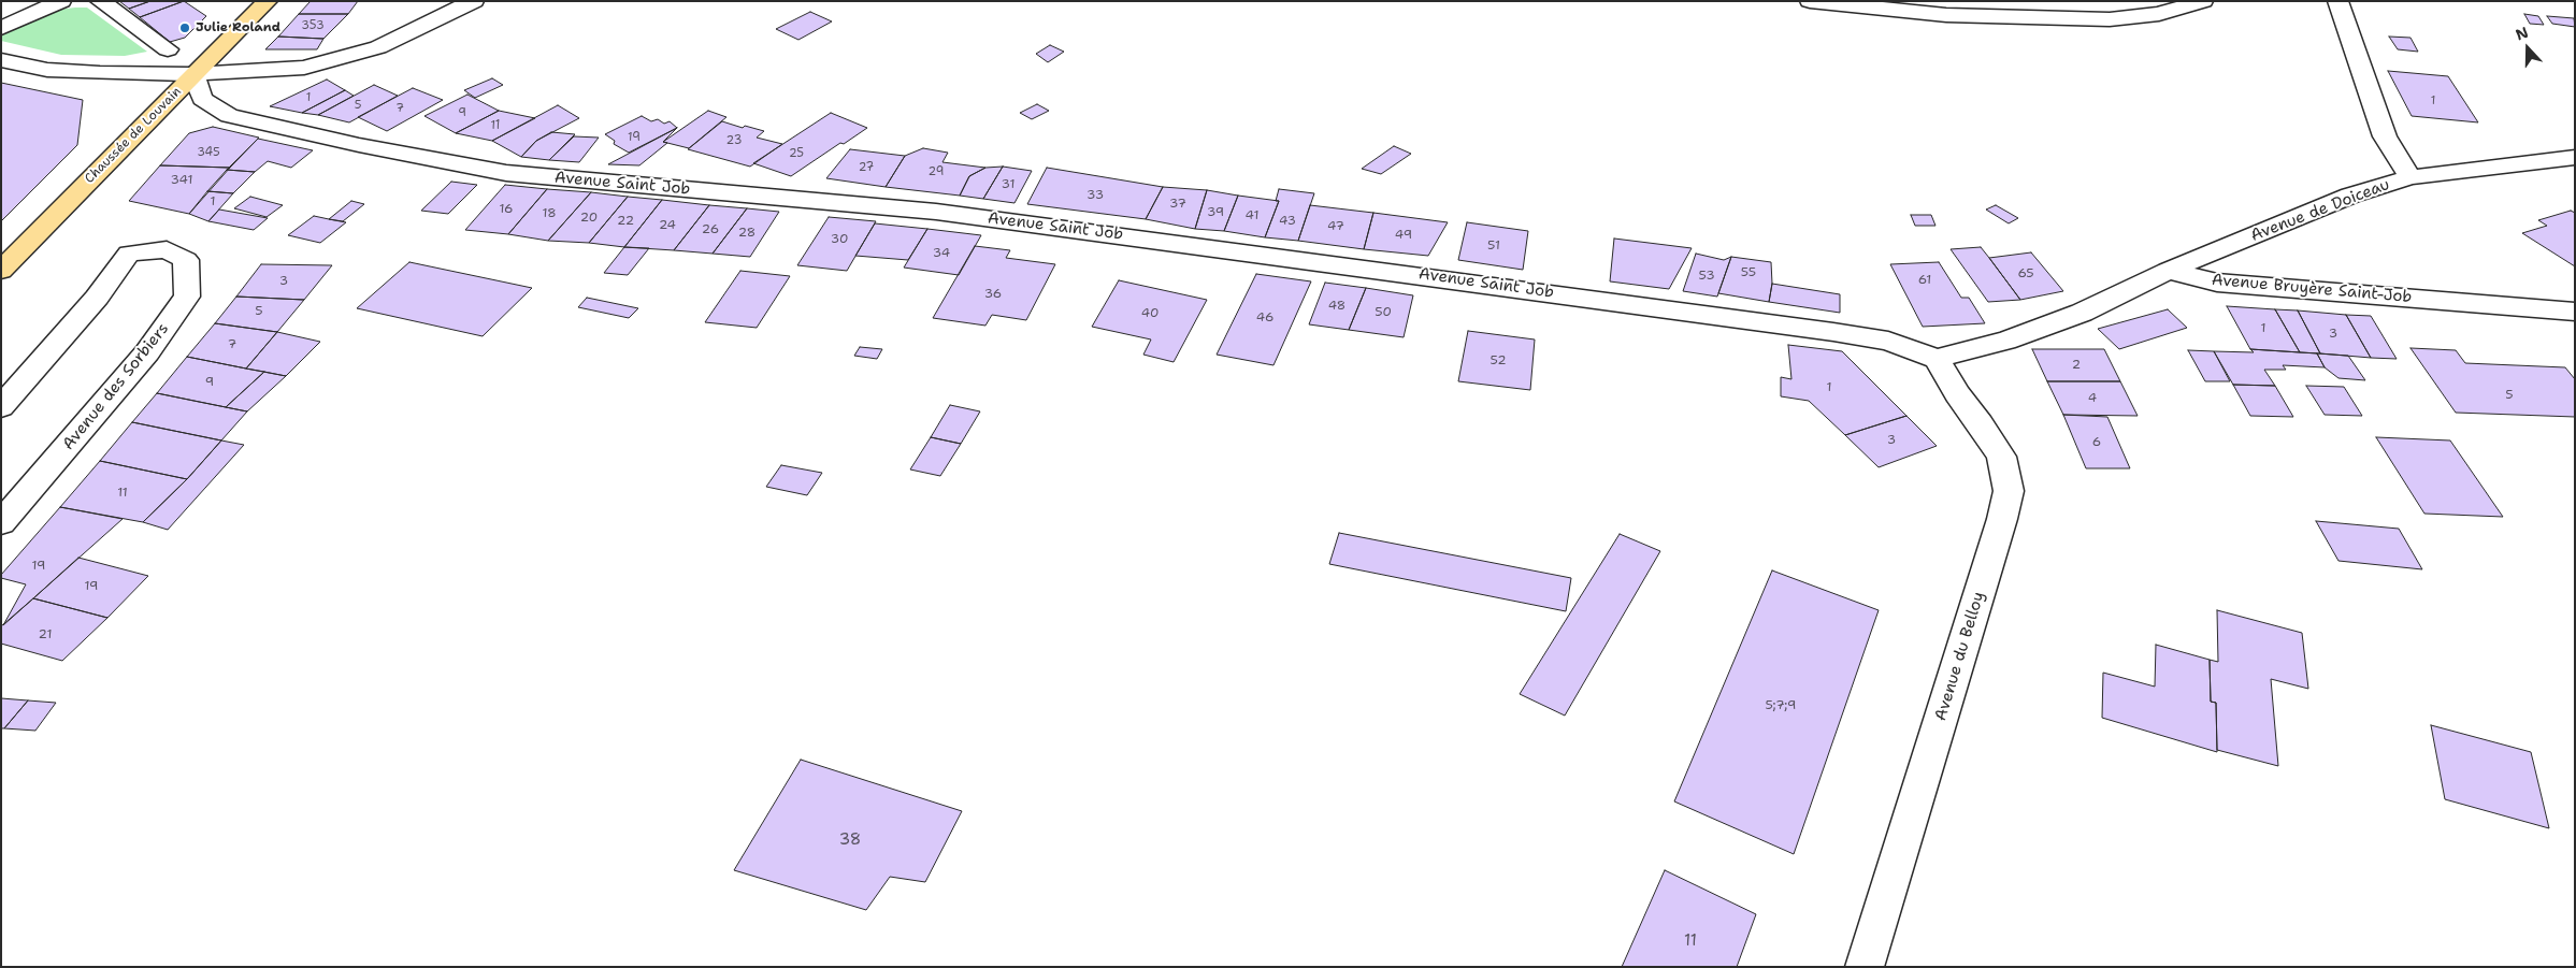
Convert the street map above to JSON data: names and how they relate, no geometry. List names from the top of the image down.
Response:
{
  "streets": {
    "main road": ["Chaussée de Louvain"],
    "street": [
      "Avenue Saint Job",
      "Avenue de Doiceau",
      "Avenue Bruyère Saint-Job",
      "Avenue des Sorbiers",
      "Avenue du Belloy"
    ]
  },
  "crossings": [
    ["Chaussée de Louvain", "Avenue Saint Job"],
    ["Avenue Saint Job", "Avenue du Belloy"],
    ["Avenue de Doiceau", "Avenue Bruyère Saint-Job"]
  ],
  "places": ["Julie Roland"],
  "house_numbers": [
    "353",
    "1",
    "1",
    "5",
    "7",
    "9",
    "11",
    "19",
    "23",
    "345",
    "25",
    "27",
    "29",
    "341",
    "31",
    "33",
    "1",
    "37",
    "16",
    "39",
    "18",
    "41",
    "20",
    "22",
    "43",
    "24",
    "47",
    "26",
    "28",
    "49",
    "30",
    "51",
    "34",
    "55",
    "65",
    "53",
    "61",
    "3",
    "36",
    "48",
    "5",
    "50",
    "40",
    "46",
    "1",
    "3",
    "7",
    "52",
    "2",
    "9",
    "1",
    "5",
    "4",
    "3",
    "6",
    "11",
    "19",
    "19",
    "21",
    "5;7;9",
    "38",
    "11"
  ],
  "north": "top"
}
